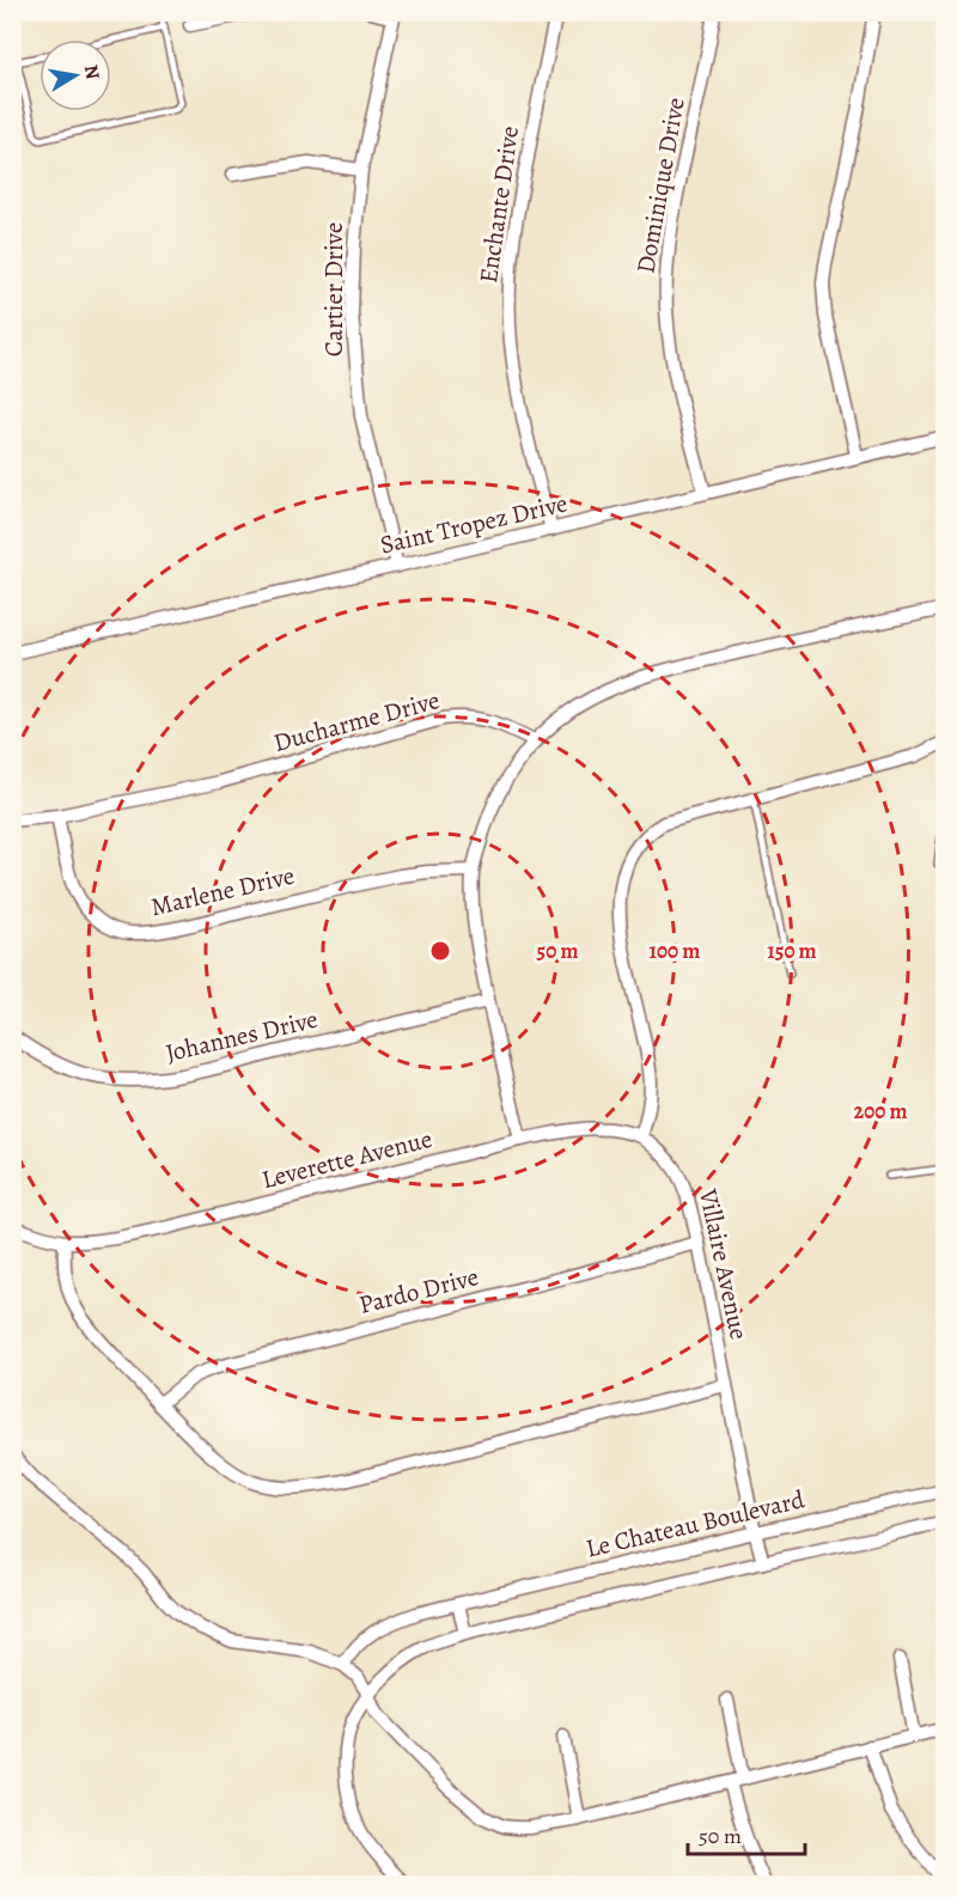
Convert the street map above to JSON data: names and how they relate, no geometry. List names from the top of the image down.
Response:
{
  "streets": {
    "street": [
      "Dominique Drive",
      "Enchante Drive",
      "Cartier Drive",
      "Saint Tropez Drive",
      "Ducharme Drive",
      "Marlene Drive",
      "Johannes Drive",
      "Leverette Avenue",
      "Villaire Avenue",
      "Pardo Drive",
      "Le Chateau Boulevard"
    ]
  },
  "crossings": [
    ["Dominique Drive", "Saint Tropez Drive"],
    ["Enchante Drive", "Saint Tropez Drive"],
    ["Cartier Drive", "Saint Tropez Drive"],
    ["Ducharme Drive", "Marlene Drive"],
    ["Leverette Avenue", "Villaire Avenue"],
    ["Villaire Avenue", "Pardo Drive"],
    ["Villaire Avenue", "Le Chateau Boulevard"]
  ],
  "scale_bar": "50 m",
  "north": "right",
  "rings": [
    "50 m",
    "100 m",
    "150 m",
    "200 m"
  ]
}
